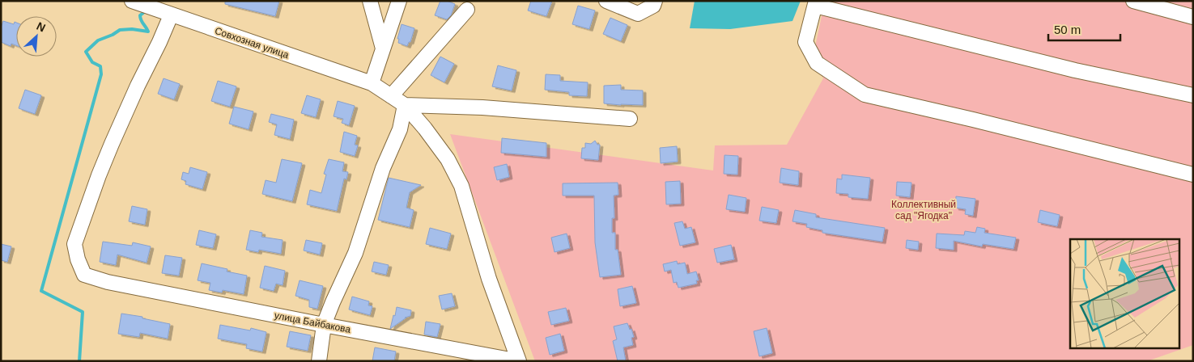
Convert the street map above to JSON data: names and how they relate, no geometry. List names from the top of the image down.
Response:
{
  "streets": {
    "street": ["Совхозная улица", "улица Байбакова"]
  },
  "crossings": [
    ["Совхозная улица", "улица Байбакова"]
  ],
  "parks": ["Коллективный сад \"Ягодка\""],
  "scale_bar": "50 m",
  "north": "top right"
}
